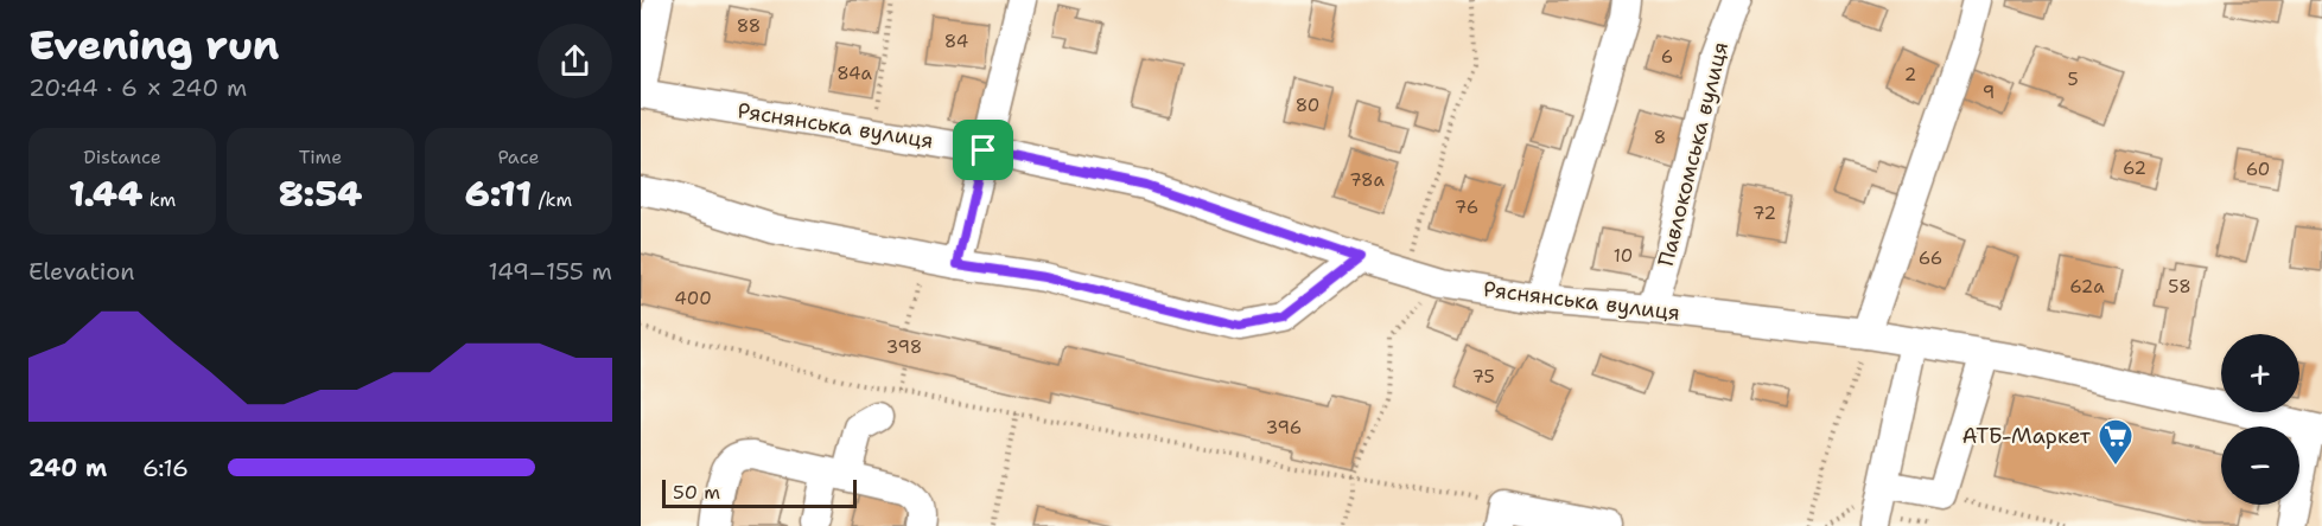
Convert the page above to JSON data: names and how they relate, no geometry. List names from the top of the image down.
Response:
{
  "streets": {
    "street": ["Ряснянська вулиця", "Павлокомська вулиця"]
  },
  "crossings": [
    ["Ряснянська вулиця", "Павлокомська вулиця"]
  ],
  "places": {
    "supermarket": ["АТБ-Маркет"]
  },
  "house_numbers": [
    "88",
    "84",
    "6",
    "84а",
    "2",
    "5",
    "9",
    "80",
    "8",
    "62",
    "60",
    "78а",
    "76",
    "72",
    "10",
    "66",
    "62а",
    "58",
    "400",
    "398",
    "75",
    "396"
  ],
  "scale_bar": "50 m",
  "page": {
    "heading": ["Evening run", "20:44 · 6 × 240 m"],
    "stats": [
      ["Distance", "1.44 km"],
      ["Time", "8:54"],
      ["Pace", "6:11 /km"]
    ],
    "chart": ["Elevation", "149–155 m"],
    "map_buttons": ["+", "−"],
    "list": [
      {
        "name": "240 m",
        "note": "6:16"
      }
    ],
    "scale": "50 m"
  }
}
